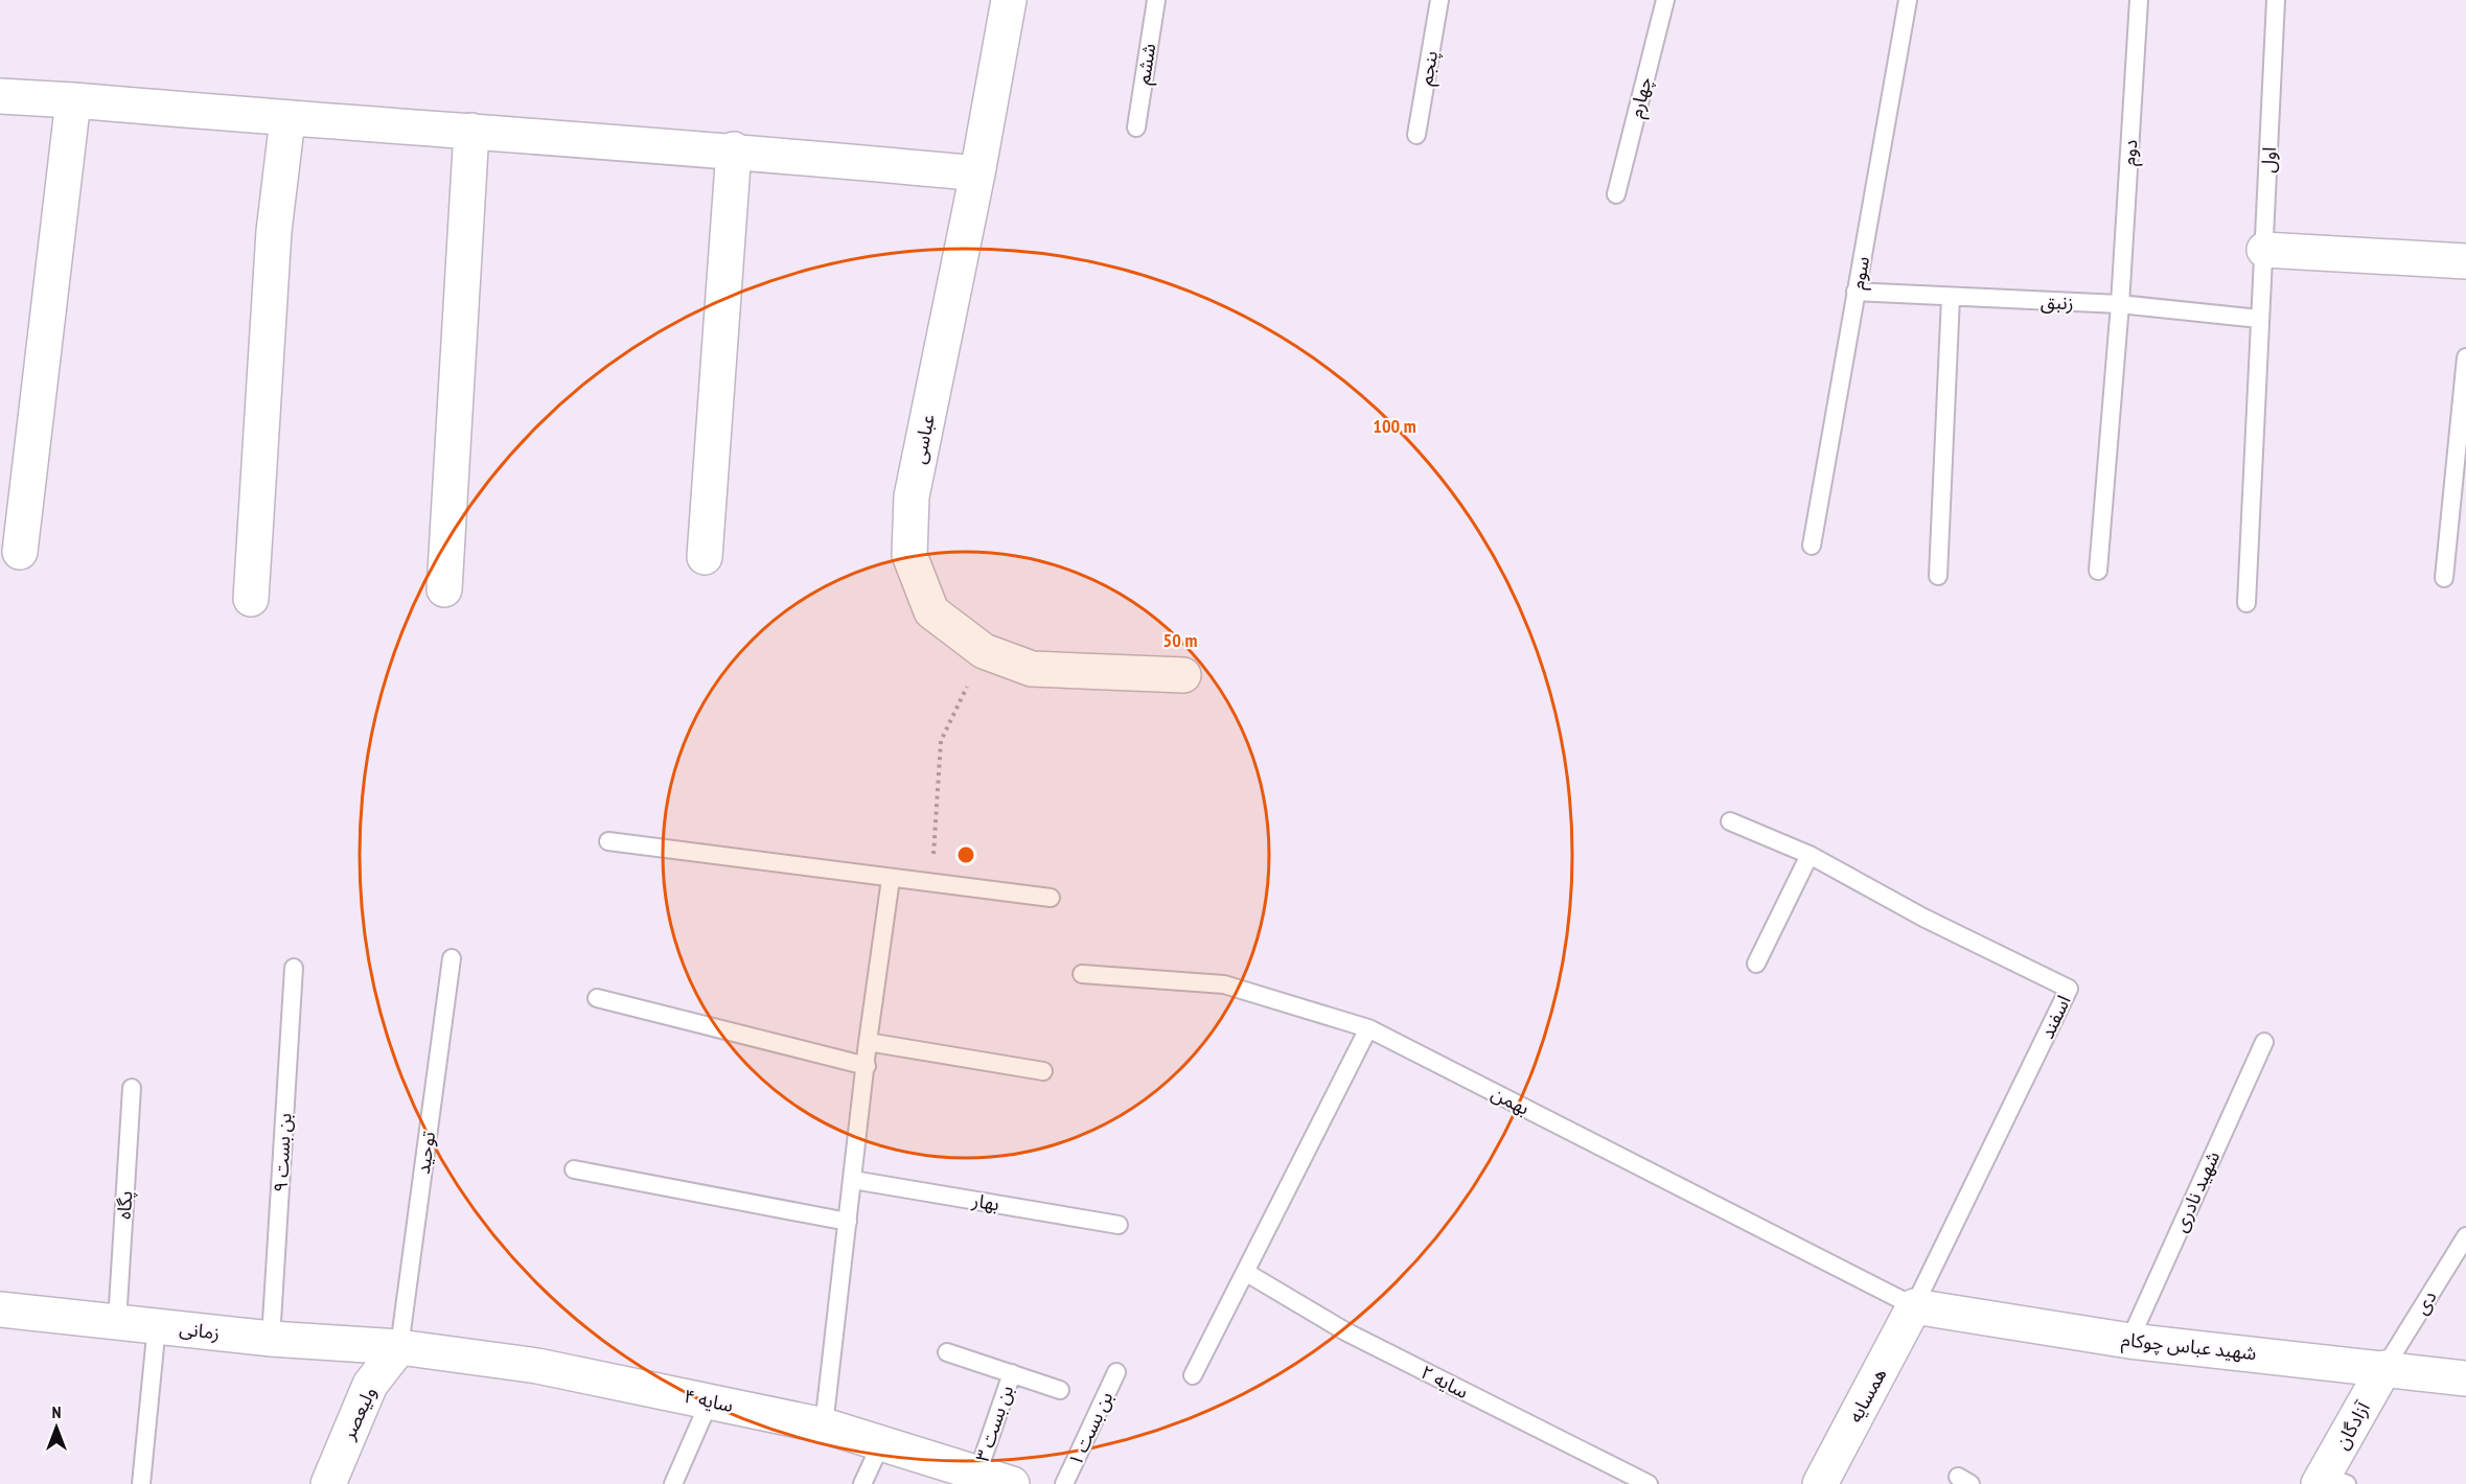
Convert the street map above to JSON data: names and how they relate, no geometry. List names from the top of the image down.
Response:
{
  "streets": {
    "street": [
      "عباسی",
      "زمانی",
      "شهید عباس چوکام",
      "همسایه",
      "سایه ۴",
      "ولیعصر",
      "آزادگان"
    ],
    "lane": [
      "ششم",
      "پنجم",
      "چهارم",
      "دوم",
      "اول",
      "سوم",
      "زنبق",
      "اسفند",
      "بهمن",
      "بن بست ۹",
      "توحید",
      "شهید نادری",
      "بهار",
      "پگاه",
      "دی",
      "سایه ۲",
      "بن بست ۳",
      "بن بست ۱"
    ]
  },
  "crossings": [
    ["دوم", "زنبق"],
    ["اول", "زنبق"],
    ["سوم", "زنبق"],
    ["اسفند", "بهمن"],
    ["اسفند", "شهید عباس چوکام"],
    ["اسفند", "همسایه"],
    ["بهمن", "شهید عباس چوکام"],
    ["بهمن", "همسایه"],
    ["بن بست ۹", "زمانی"],
    ["توحید", "زمانی"],
    ["توحید", "سایه ۴"],
    ["توحید", "ولیعصر"],
    ["شهید نادری", "شهید عباس چوکام"],
    ["پگاه", "زمانی"],
    ["دی", "شهید عباس چوکام"],
    ["دی", "آزادگان"],
    ["زمانی", "سایه ۴"],
    ["زمانی", "ولیعصر"],
    ["شهید عباس چوکام", "همسایه"],
    ["شهید عباس چوکام", "آزادگان"],
    ["سایه ۴", "ولیعصر"],
    ["سایه ۴", "بن بست ۳"]
  ],
  "north": "top",
  "rings": ["100 m", "50 m"]
}
